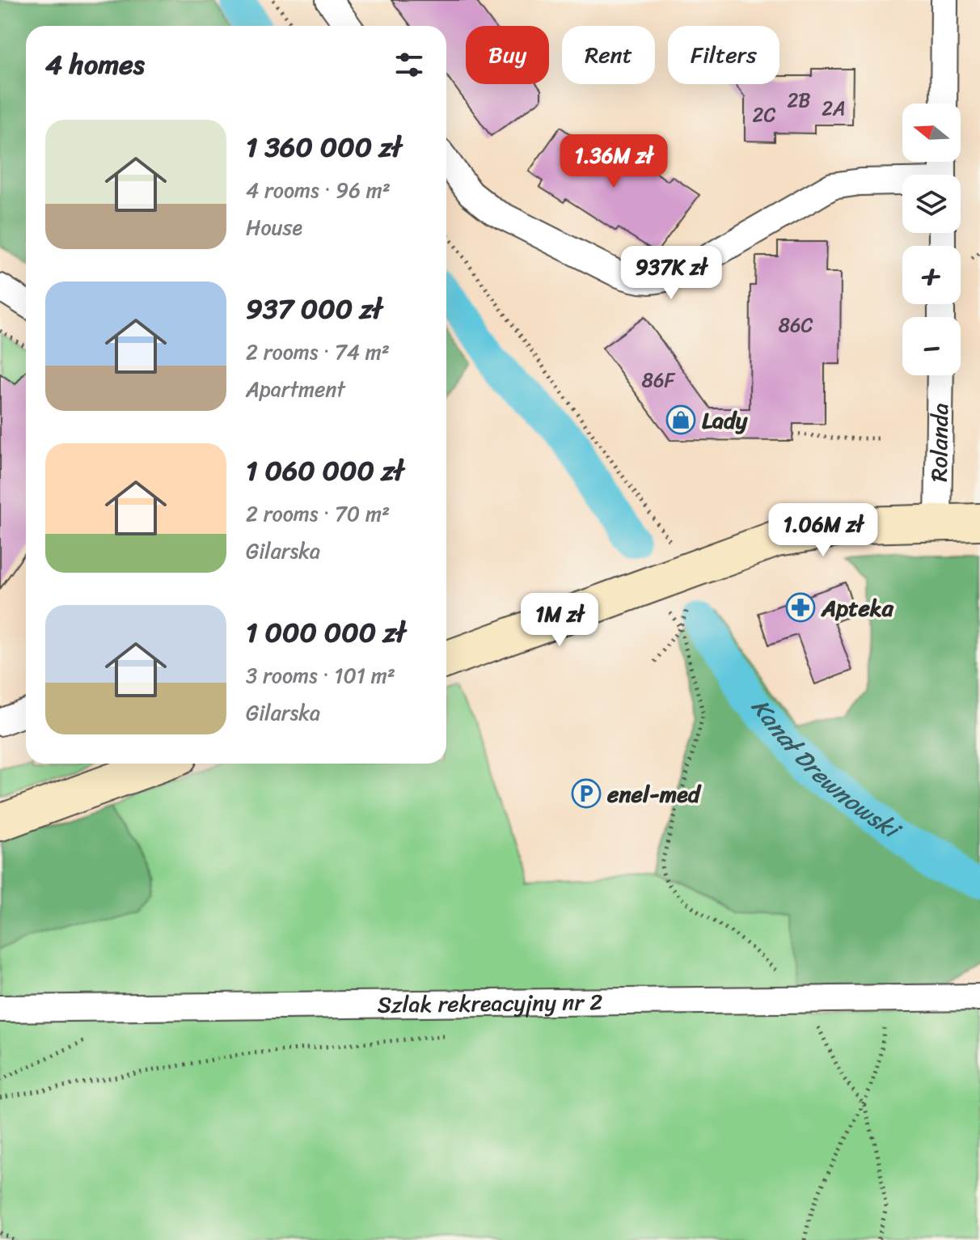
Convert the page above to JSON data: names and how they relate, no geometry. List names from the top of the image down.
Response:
{
  "streets": {
    "street": ["Rolanda", "Szlak rekreacyjny nr 2"]
  },
  "water": ["Kanał Drewnowski"],
  "places": {
    "shop": ["Lady"],
    "pharmacy": ["Apteka"],
    "parking": ["enel-med"]
  },
  "house_numbers": [
    "2B",
    "2A",
    "2C",
    "86C",
    "86F"
  ],
  "north": "left",
  "page": {
    "chip": ["Buy", "Rent", "Filters"],
    "heading": "4 homes",
    "map_buttons": ["+", "−"],
    "list": [
      {
        "name": "1 360 000 zł",
        "note": "4 rooms · 96 m² · House"
      },
      {
        "name": "937 000 zł",
        "note": "2 rooms · 74 m² · Apartment"
      },
      {
        "name": "1 060 000 zł",
        "note": "2 rooms · 70 m² · Gilarska"
      },
      {
        "name": "1 000 000 zł",
        "note": "3 rooms · 101 m² · Gilarska"
      }
    ],
    "price": [
      "1.36M zł",
      "937K zł",
      "1.06M zł",
      "1M zł"
    ]
  }
}
